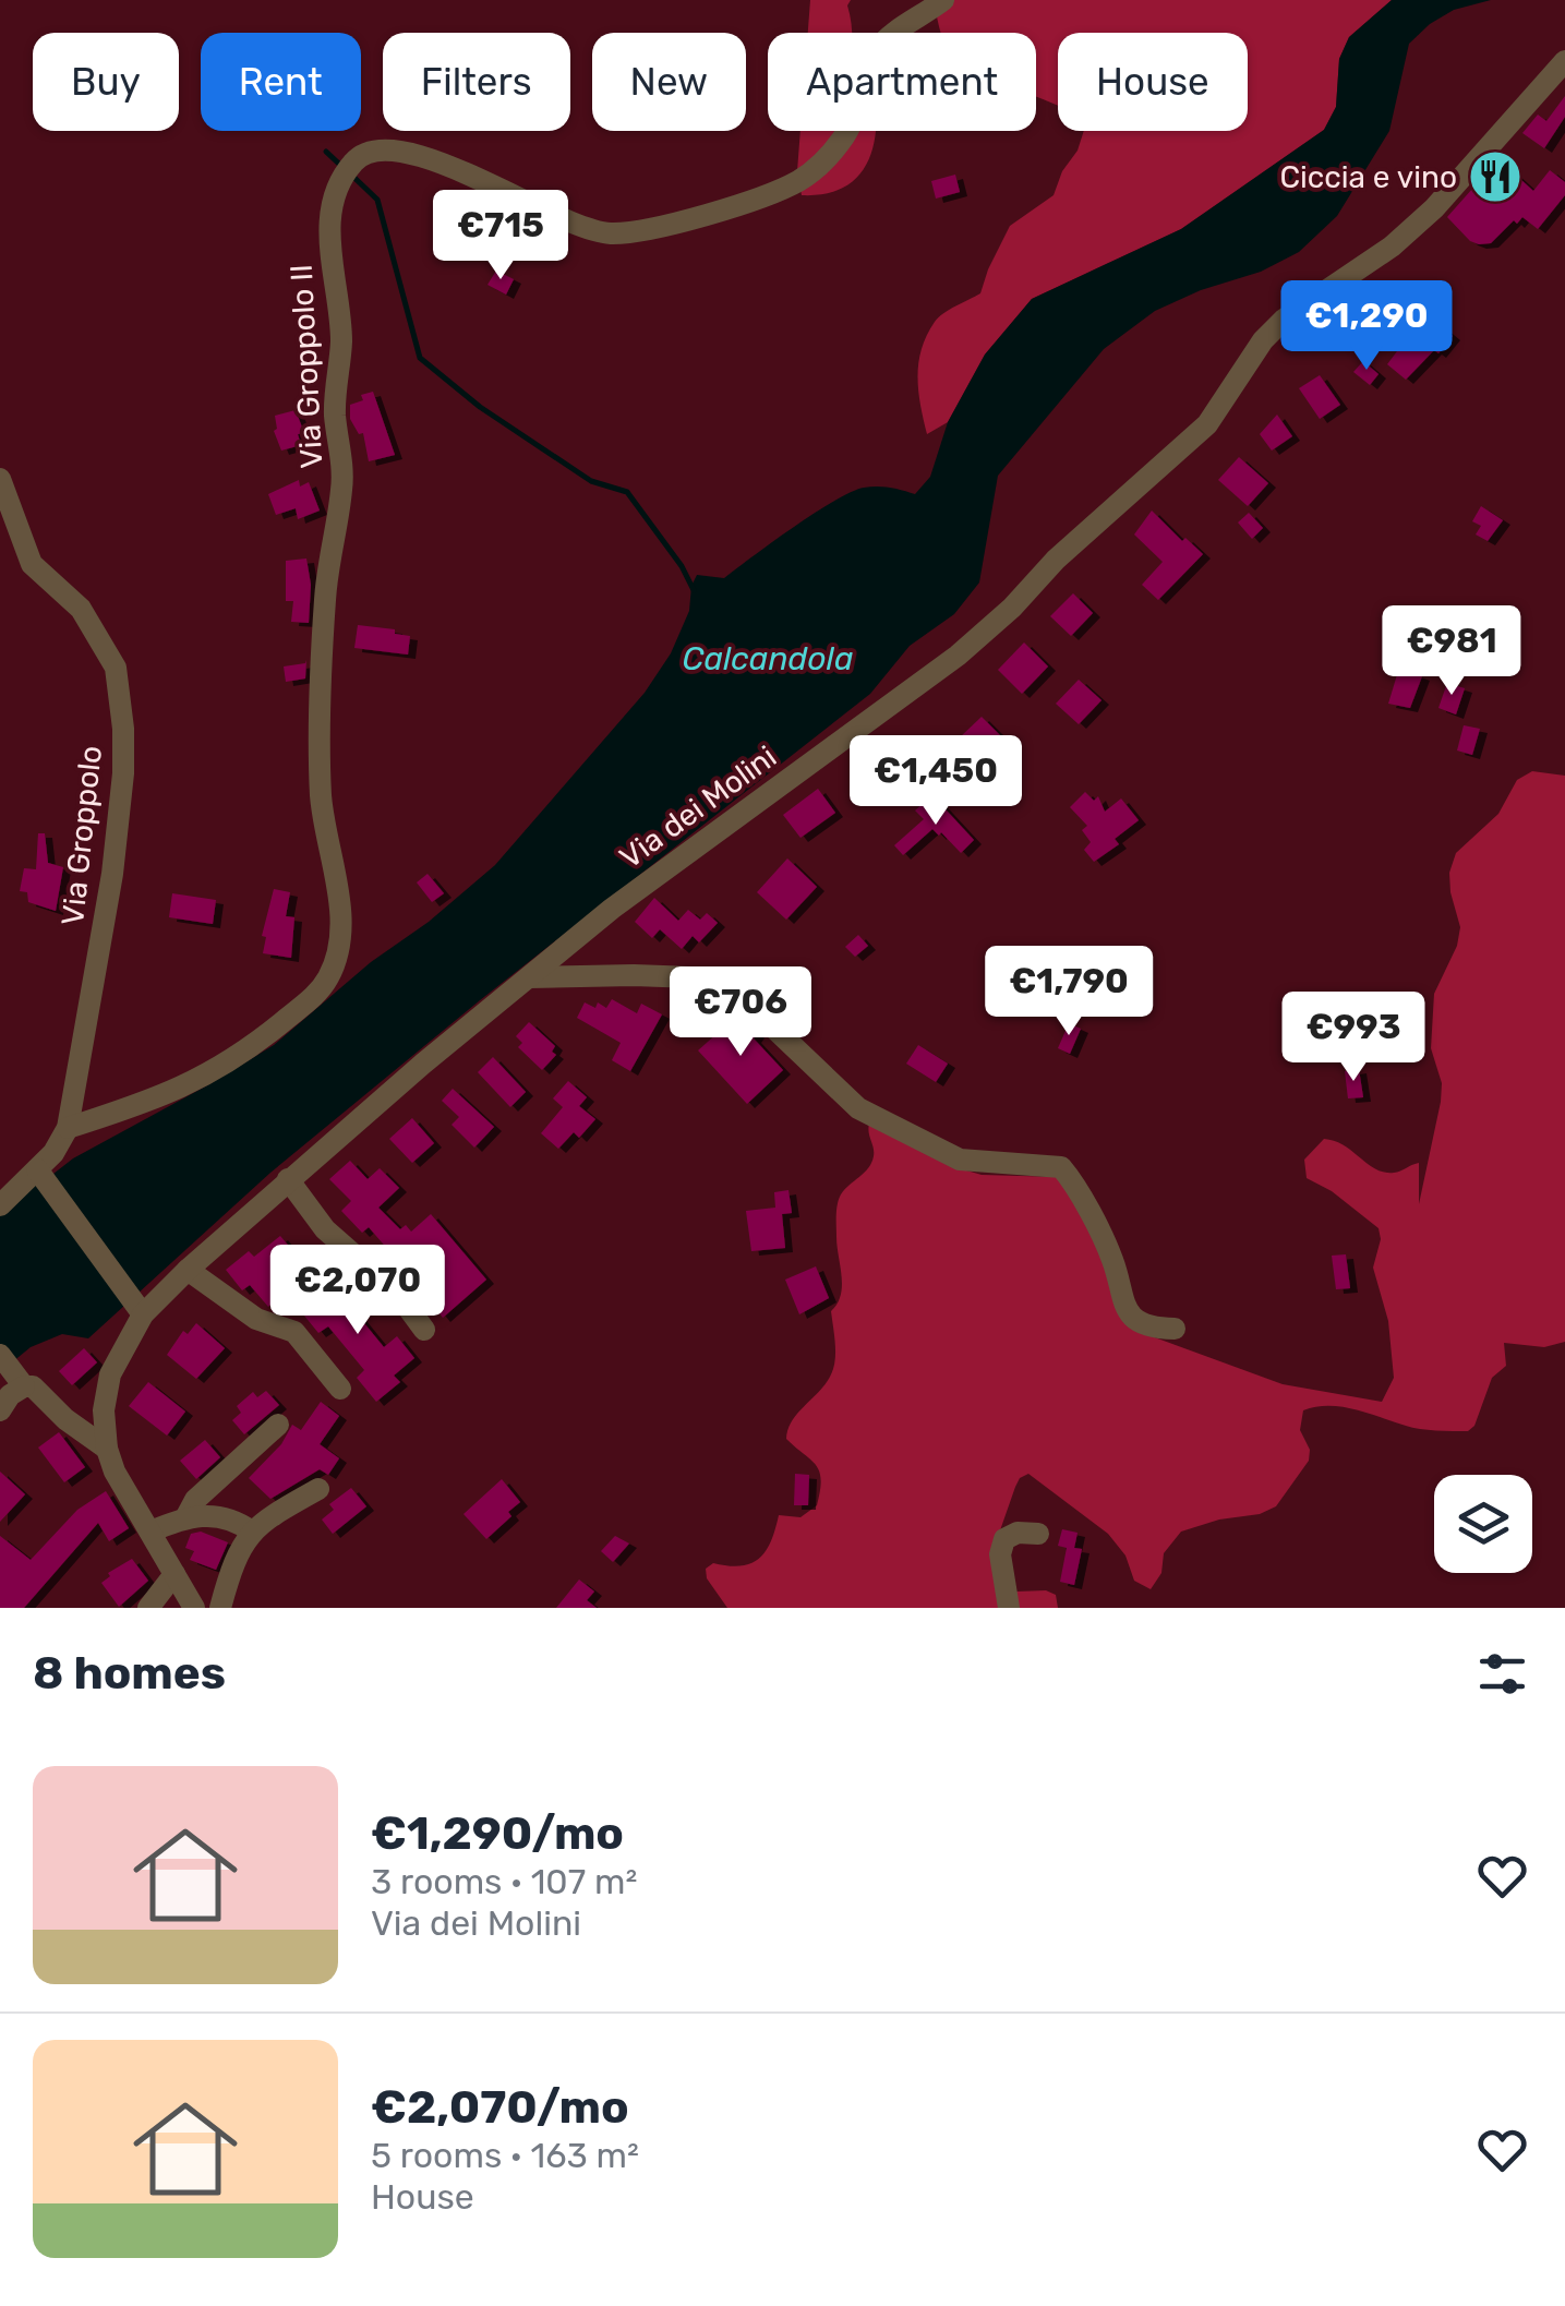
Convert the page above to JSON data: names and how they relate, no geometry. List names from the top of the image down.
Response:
{
  "streets": {
    "street": ["Via Groppolo II", "Via dei Molini", "Via Groppolo"]
  },
  "crossings": [
    ["Via Groppolo II", "Via Groppolo"]
  ],
  "water": ["Calcandola"],
  "places": {
    "restaurant": ["Ciccia e vino"]
  },
  "page": {
    "chip": [
      "Buy",
      "Rent",
      "Filters",
      "New",
      "Apartment",
      "House"
    ],
    "price": [
      "€715",
      "€1,290",
      "€981",
      "€1,450",
      "€1,790",
      "€706",
      "€993",
      "€2,070"
    ],
    "heading": "8 homes",
    "list": [
      {
        "name": "€1,290/mo",
        "note": "3 rooms · 107 m² · Via dei Molini"
      },
      {
        "name": "€2,070/mo",
        "note": "5 rooms · 163 m² · House"
      }
    ]
  }
}
